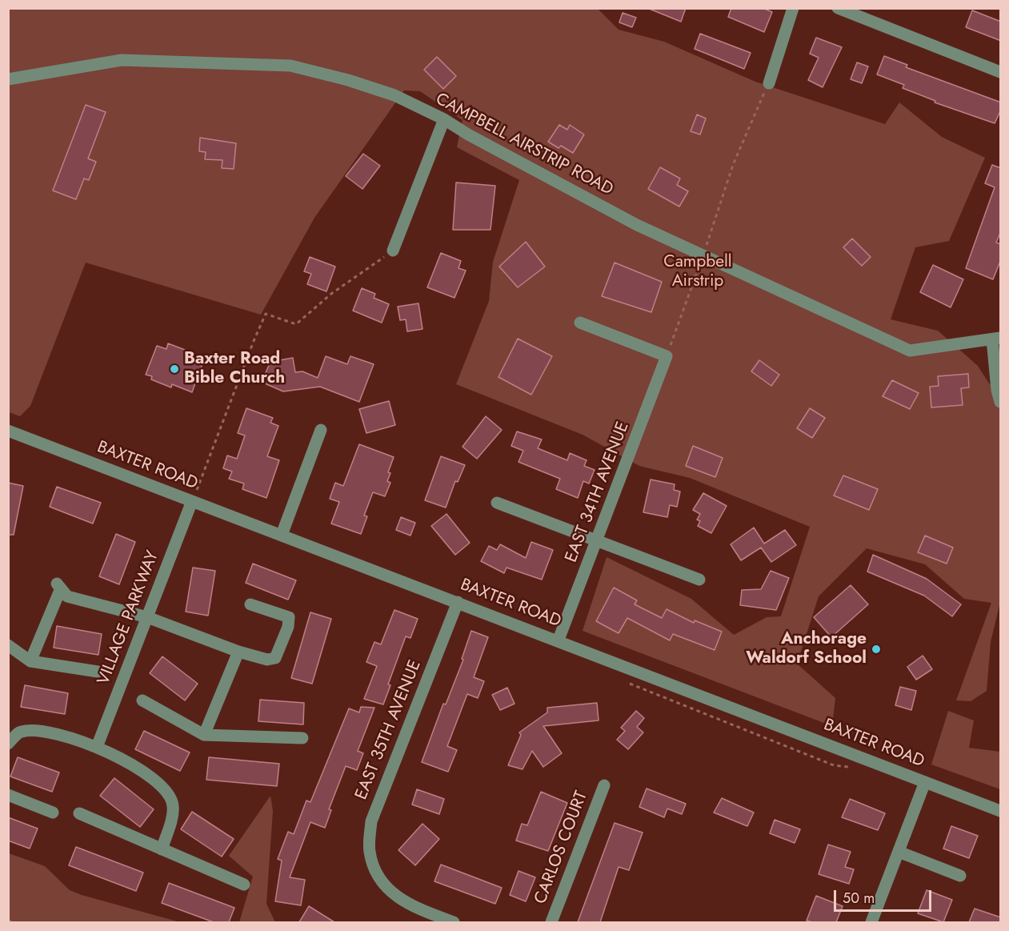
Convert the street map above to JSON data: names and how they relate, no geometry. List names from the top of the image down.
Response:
{
  "streets": {
    "street": [
      "CAMPBELL AIRSTRIP ROAD",
      "BAXTER ROAD",
      "EAST 34TH AVENUE",
      "VILLAGE PARKWAY",
      "EAST 35TH AVENUE",
      "CARLOS COURT"
    ]
  },
  "crossings": [
    ["BAXTER ROAD", "EAST 34TH AVENUE"],
    ["BAXTER ROAD", "VILLAGE PARKWAY"],
    ["BAXTER ROAD", "EAST 35TH AVENUE"]
  ],
  "parks": ["Campbell Airstrip"],
  "places": ["Baxter Road Bible Church", "Anchorage Waldorf School"],
  "scale_bar": "50 m"
}
